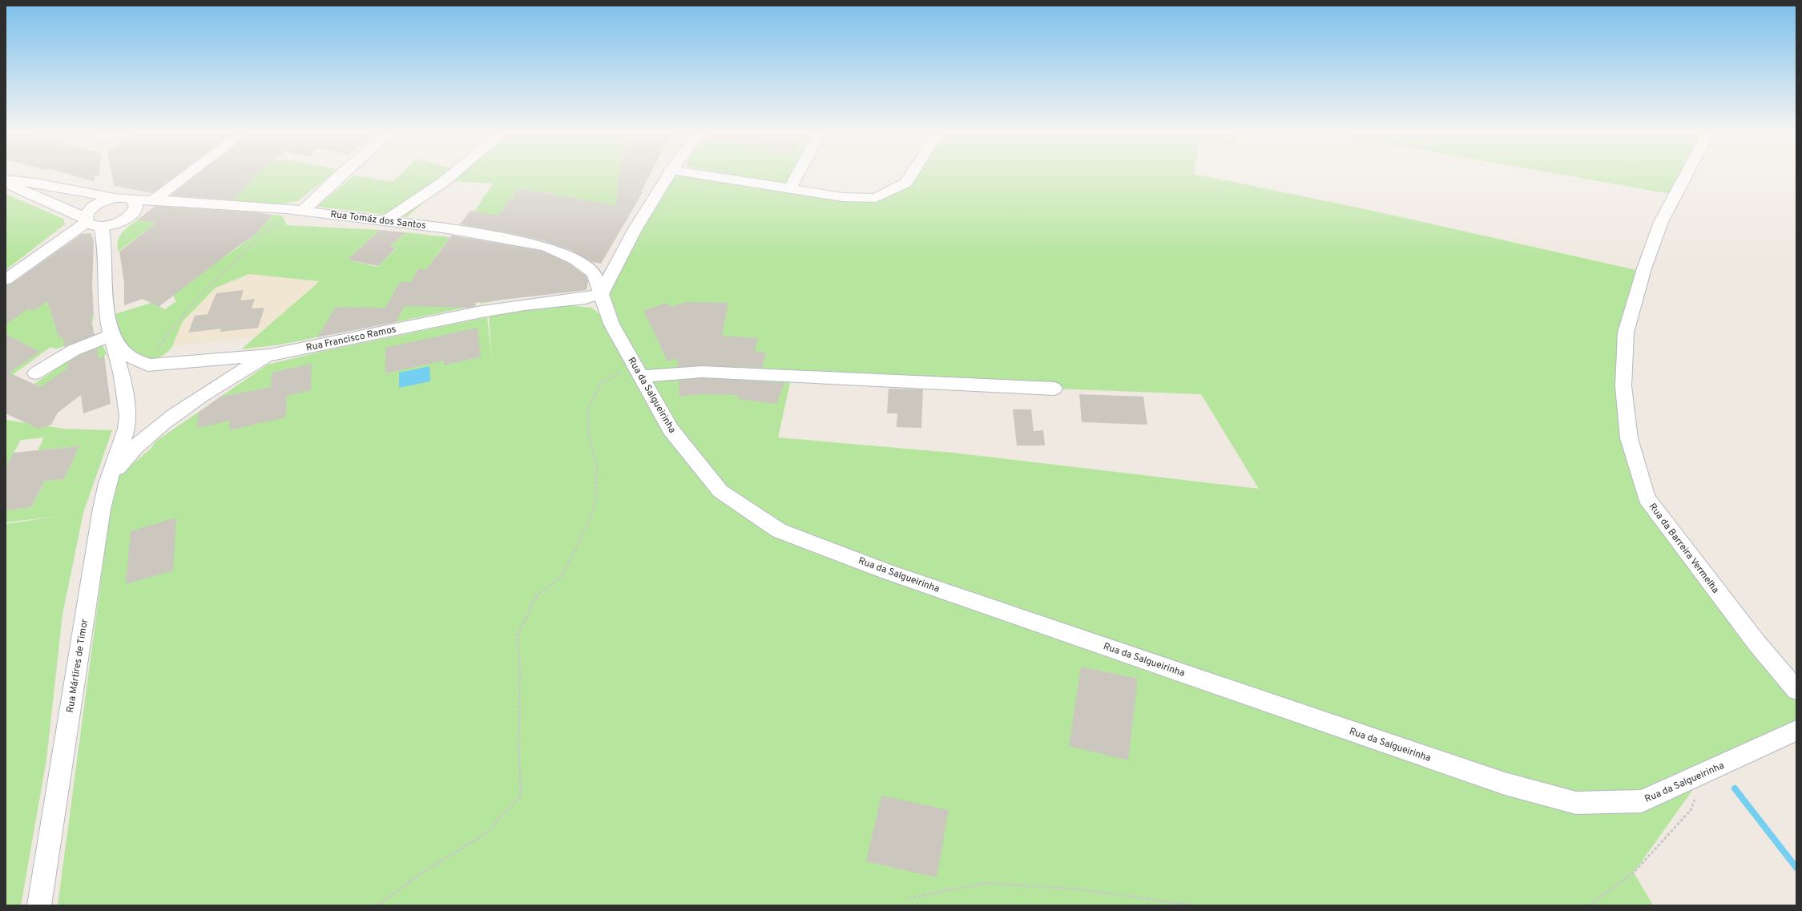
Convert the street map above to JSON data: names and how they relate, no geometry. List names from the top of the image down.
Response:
{
  "streets": {
    "street": [
      "Rua Tomáz dos Santos",
      "Rua Francisco Ramos",
      "Rua da Salgueirinha",
      "Rua da Barreira Vermelha",
      "Rua Mártires de Timor"
    ]
  },
  "crossings": [
    ["Rua Tomáz dos Santos", "Rua Francisco Ramos"],
    ["Rua Tomáz dos Santos", "Rua da Salgueirinha"],
    ["Rua Francisco Ramos", "Rua da Salgueirinha"],
    ["Rua Francisco Ramos", "Rua Mártires de Timor"]
  ]
}
